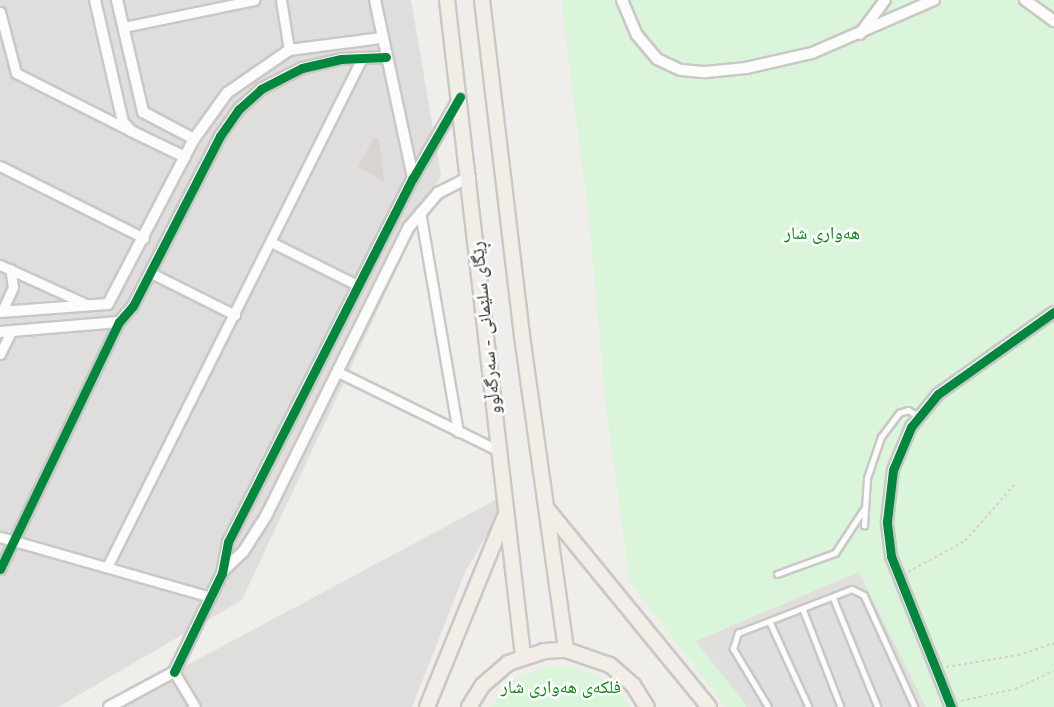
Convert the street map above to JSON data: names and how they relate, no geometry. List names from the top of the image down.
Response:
{
  "streets": {
    "main road": ["ڕێگای سلێمانی - سەرگەڵوو"]
  },
  "parks": ["هەواری شار", "فلکەی هەواری شار"]
}
